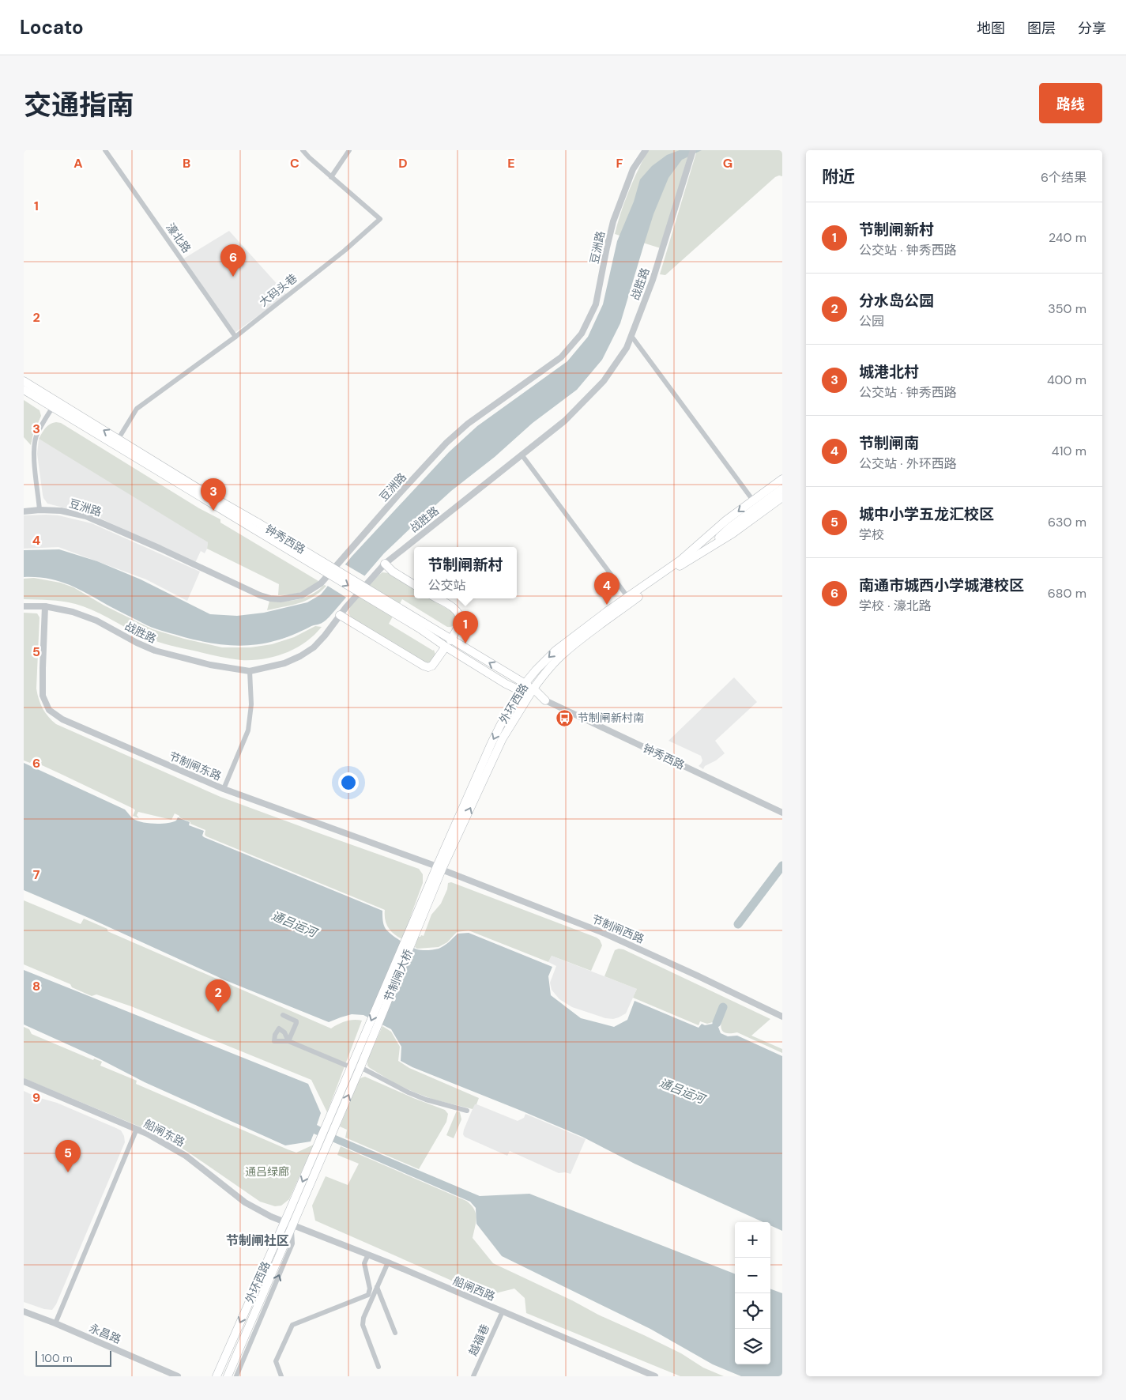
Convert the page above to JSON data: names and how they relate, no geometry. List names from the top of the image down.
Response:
{
  "streets": {
    "main road": ["钟秀西路", "外环西路", "节制闸大桥"],
    "street": [
      "濠北路",
      "豆洲路",
      "战胜路",
      "大码头巷",
      "节制闸东路",
      "节制闸西路",
      "船闸东路",
      "船闸西路",
      "永昌路",
      "越福巷"
    ]
  },
  "crossings": [
    ["濠北路", "大码头巷"],
    ["战胜路", "节制闸东路"],
    ["大码头巷", "钟秀西路"],
    ["钟秀西路", "外环西路"],
    ["外环西路", "节制闸东路"],
    ["外环西路", "节制闸西路"],
    ["外环西路", "节制闸大桥"],
    ["外环西路", "船闸东路"],
    ["外环西路", "船闸西路"],
    ["节制闸东路", "节制闸西路"],
    ["船闸东路", "船闸西路"],
    ["船闸西路", "越福巷"]
  ],
  "districts": ["节制闸社区"],
  "water": ["通吕运河"],
  "parks": ["通吕绿廊"],
  "places": {
    "bus stop": ["节制闸新村南"]
  },
  "scale_bar": "100 m",
  "page": {
    "header": "Locato",
    "nav": ["地图", "图层", "分享"],
    "title": "交通指南",
    "buttons": "路线",
    "heading": ["附近", "6个结果"],
    "list": [
      {
        "mark": "1",
        "name": "节制闸新村",
        "note": "公交站 · 钟秀西路",
        "value": "240 m"
      },
      {
        "mark": "2",
        "name": "分水岛公园",
        "note": "公园",
        "value": "350 m"
      },
      {
        "mark": "3",
        "name": "城港北村",
        "note": "公交站 · 钟秀西路",
        "value": "400 m"
      },
      {
        "mark": "4",
        "name": "节制闸南",
        "note": "公交站 · 外环西路",
        "value": "410 m"
      },
      {
        "mark": "5",
        "name": "城中小学五龙汇校区",
        "note": "学校",
        "value": "630 m"
      },
      {
        "mark": "6",
        "name": "南通市城西小学城港校区",
        "note": "学校 · 濠北路",
        "value": "680 m"
      }
    ],
    "pins": [
      "6",
      "3",
      "4",
      "1",
      "2",
      "5"
    ],
    "popup": ["节制闸新村", "公交站"],
    "map_buttons": ["+", "−"],
    "scale": "100 m"
  },
  "grid": {
    "columns": [
      "A",
      "B",
      "C",
      "D",
      "E",
      "F",
      "G"
    ],
    "rows": [
      "1",
      "2",
      "3",
      "4",
      "5",
      "6",
      "7",
      "8",
      "9"
    ]
  }
}
